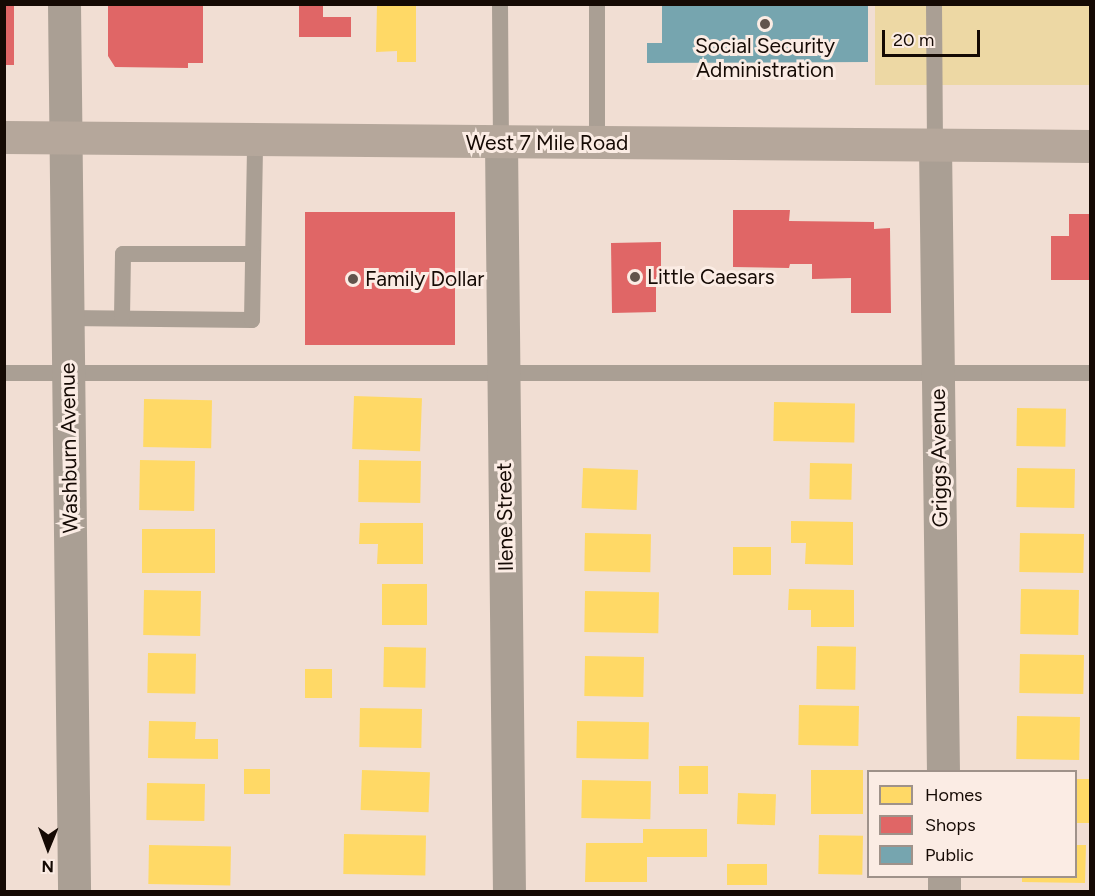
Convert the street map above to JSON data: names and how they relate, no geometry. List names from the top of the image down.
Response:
{
  "streets": {
    "main road": ["West 7 Mile Road"],
    "street": ["Washburn Avenue", "Griggs Avenue", "Ilene Street"]
  },
  "crossings": [
    ["West 7 Mile Road", "Washburn Avenue"],
    ["West 7 Mile Road", "Griggs Avenue"],
    ["West 7 Mile Road", "Ilene Street"]
  ],
  "places": ["Social Security Administration", "Little Caesars", "Family Dollar"],
  "legend": ["Homes", "Shops", "Public"],
  "scale_bar": "20 m",
  "north": "bottom"
}
